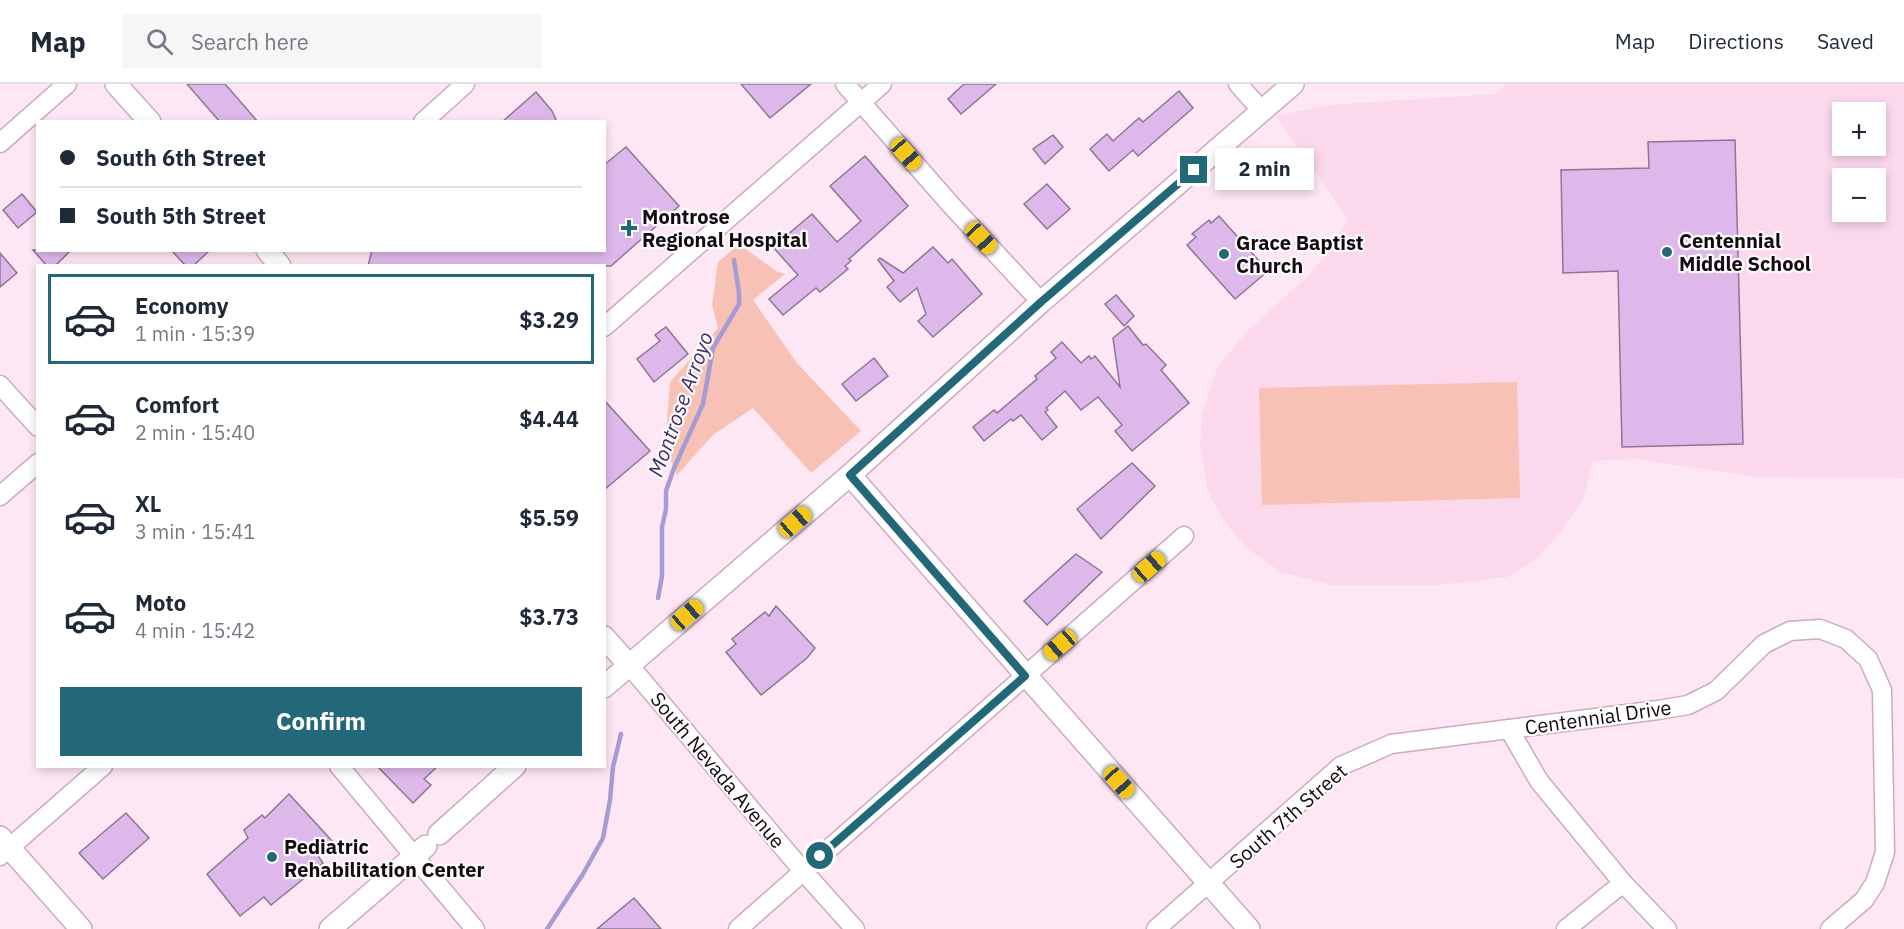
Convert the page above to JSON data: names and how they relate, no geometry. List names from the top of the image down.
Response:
{
  "streets": {
    "street": ["Centennial Drive", "South Nevada Avenue", "South 7th Street"]
  },
  "crossings": [
    ["Centennial Drive", "South 7th Street"]
  ],
  "water": ["Montrose Arroyo"],
  "places": {
    "health": ["Montrose Regional Hospital"],
    "other": ["Centennial Middle School", "Grace Baptist Church", "Pediatric Rehabilitation Center"]
  },
  "page": {
    "header": "Map",
    "search": "Search here",
    "nav": ["Map", "Directions", "Saved"],
    "map_buttons": ["+", "−"],
    "banner": ["South 6th Street", "South 5th Street"],
    "bubble": "2 min",
    "list": [
      {
        "name": "Economy",
        "note": "1 min · 15:39",
        "value": "$3.29"
      },
      {
        "name": "Comfort",
        "note": "2 min · 15:40",
        "value": "$4.44"
      },
      {
        "name": "XL",
        "note": "3 min · 15:41",
        "value": "$5.59"
      },
      {
        "name": "Moto",
        "note": "4 min · 15:42",
        "value": "$3.73"
      }
    ],
    "buttons": "Confirm"
  }
}
